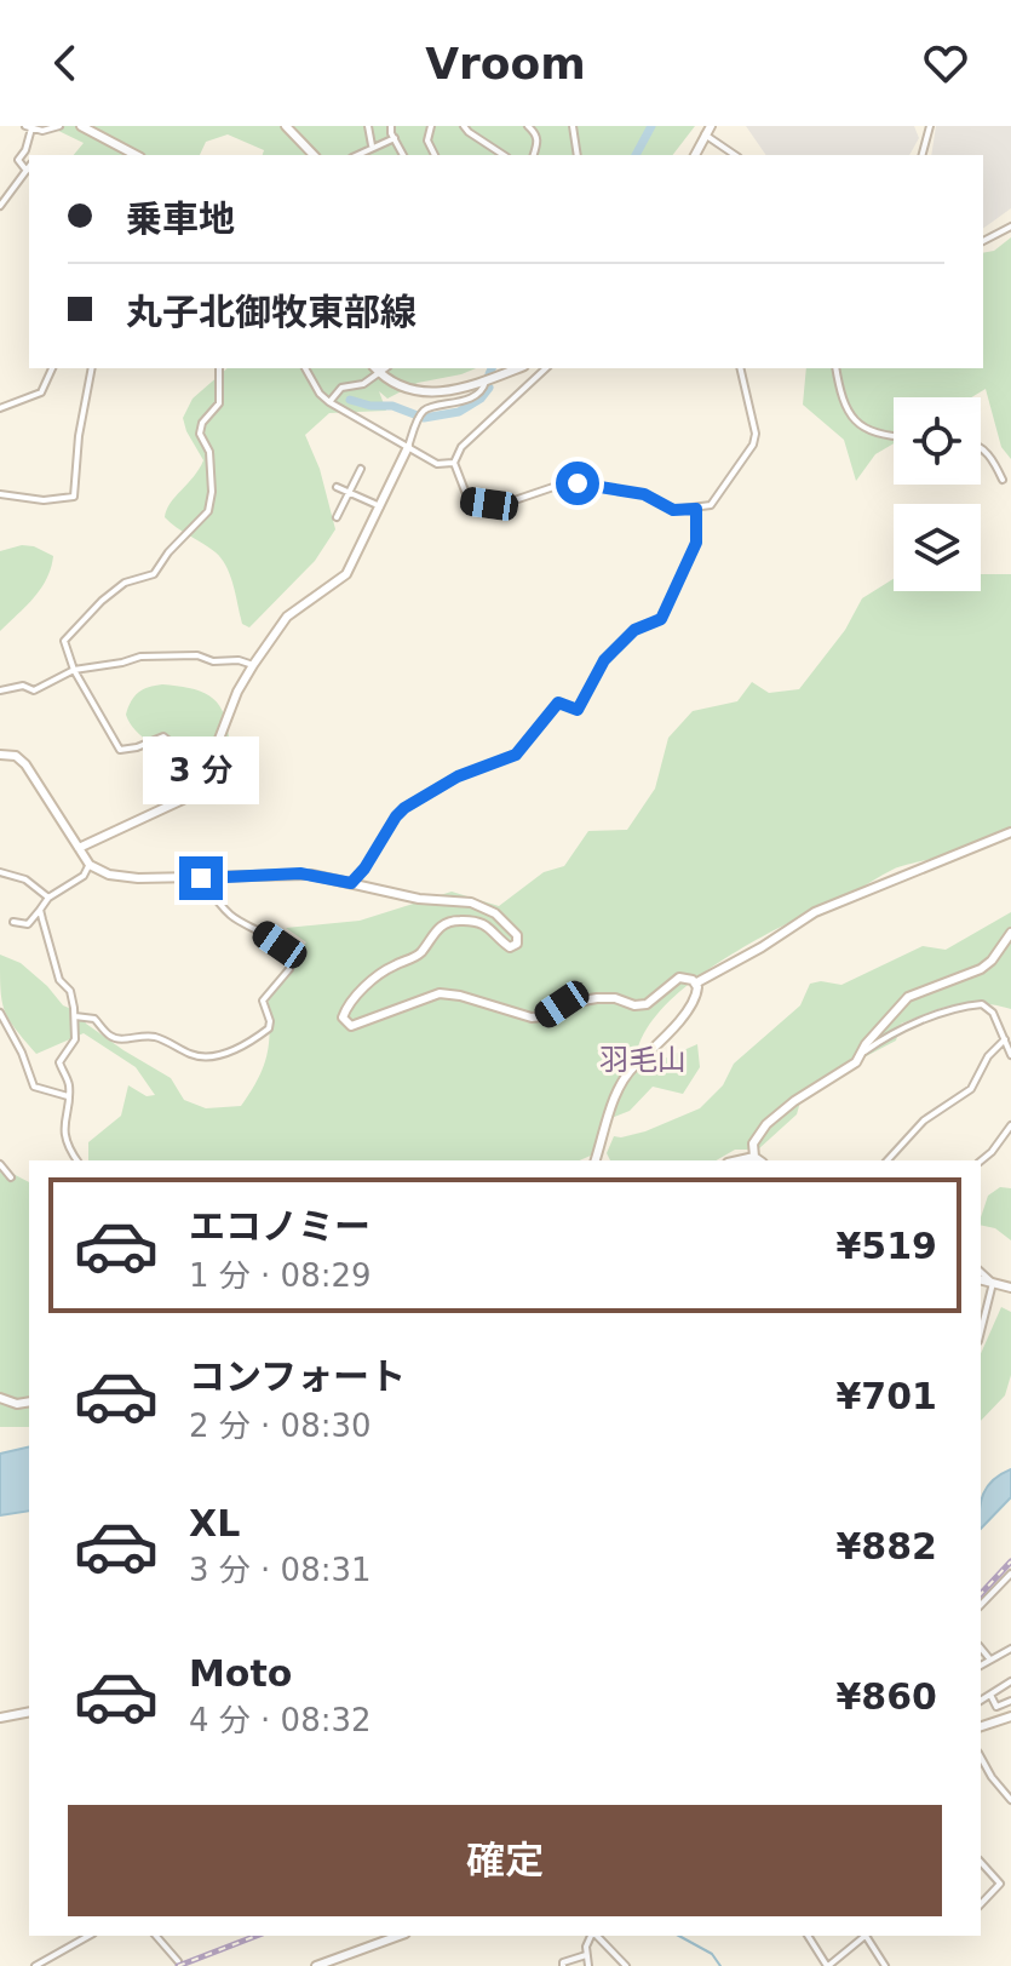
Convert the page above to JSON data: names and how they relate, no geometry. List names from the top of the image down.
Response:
{
  "districts": ["羽毛山"],
  "page": {
    "header": "Vroom",
    "banner": ["乗車地", "丸子北御牧東部線"],
    "bubble": "3 分",
    "list": [
      {
        "name": "エコノミー",
        "note": "1 分 · 08:29",
        "value": "¥519"
      },
      {
        "name": "コンフォート",
        "note": "2 分 · 08:30",
        "value": "¥701"
      },
      {
        "name": "XL",
        "note": "3 分 · 08:31",
        "value": "¥882"
      },
      {
        "name": "Moto",
        "note": "4 分 · 08:32",
        "value": "¥860"
      }
    ],
    "buttons": "確定"
  }
}
